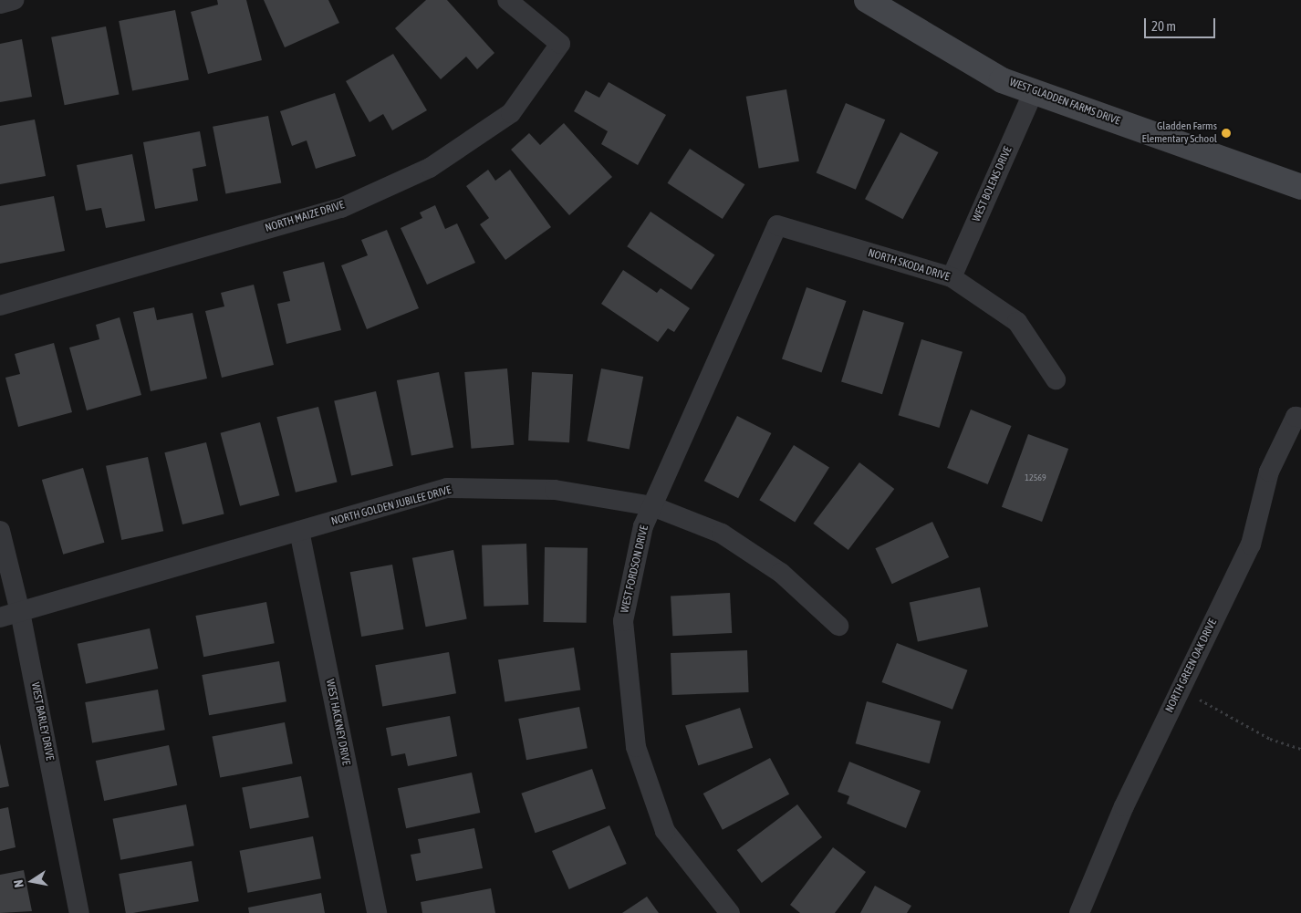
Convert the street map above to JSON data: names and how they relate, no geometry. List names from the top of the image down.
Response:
{
  "streets": {
    "street": [
      "WEST GLADDEN FARMS DRIVE",
      "WEST BOLENS DRIVE",
      "NORTH MAIZE DRIVE",
      "NORTH SKODA DRIVE",
      "NORTH GOLDEN JUBILEE DRIVE",
      "WEST FORDSON DRIVE",
      "NORTH GREEN OAK DRIVE",
      "WEST BARLEY DRIVE",
      "WEST HACKNEY DRIVE"
    ]
  },
  "crossings": [
    ["WEST GLADDEN FARMS DRIVE", "WEST BOLENS DRIVE"],
    ["WEST BOLENS DRIVE", "NORTH SKODA DRIVE"],
    ["NORTH SKODA DRIVE", "WEST FORDSON DRIVE"],
    ["NORTH GOLDEN JUBILEE DRIVE", "WEST FORDSON DRIVE"],
    ["NORTH GOLDEN JUBILEE DRIVE", "WEST BARLEY DRIVE"],
    ["NORTH GOLDEN JUBILEE DRIVE", "WEST HACKNEY DRIVE"]
  ],
  "places": ["Gladden Farms Elementary School"],
  "house_numbers": ["12569"],
  "scale_bar": "20 m",
  "north": "left"
}
